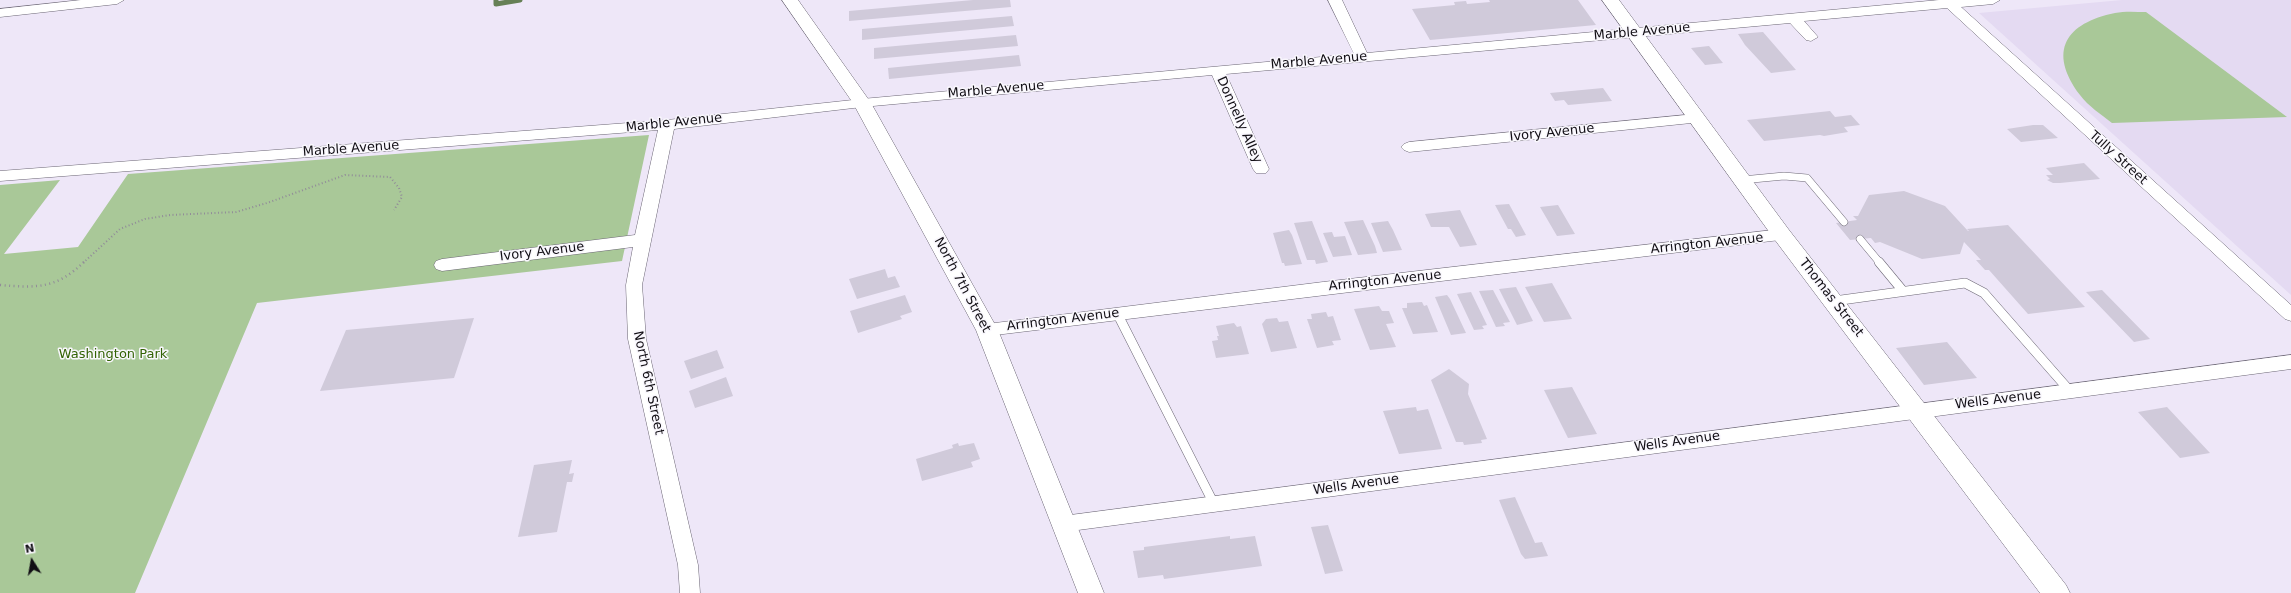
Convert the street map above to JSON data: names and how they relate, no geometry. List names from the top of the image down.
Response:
{
  "streets": {
    "main road": ["Thomas Street"],
    "street": [
      "Marble Avenue",
      "Donnelly Alley",
      "Ivory Avenue",
      "Tully Street",
      "Arrington Avenue",
      "North 7th Street",
      "North 6th Street",
      "Wells Avenue"
    ]
  },
  "crossings": [
    ["Marble Avenue", "Donnelly Alley"],
    ["Marble Avenue", "Tully Street"],
    ["Marble Avenue", "North 7th Street"],
    ["Marble Avenue", "Thomas Street"],
    ["Marble Avenue", "North 6th Street"],
    ["Ivory Avenue", "Thomas Street"],
    ["Ivory Avenue", "North 6th Street"],
    ["Arrington Avenue", "North 7th Street"],
    ["Arrington Avenue", "Thomas Street"],
    ["North 7th Street", "Wells Avenue"],
    ["Thomas Street", "Wells Avenue"]
  ],
  "parks": ["Washington Park"],
  "north": "top"
}
